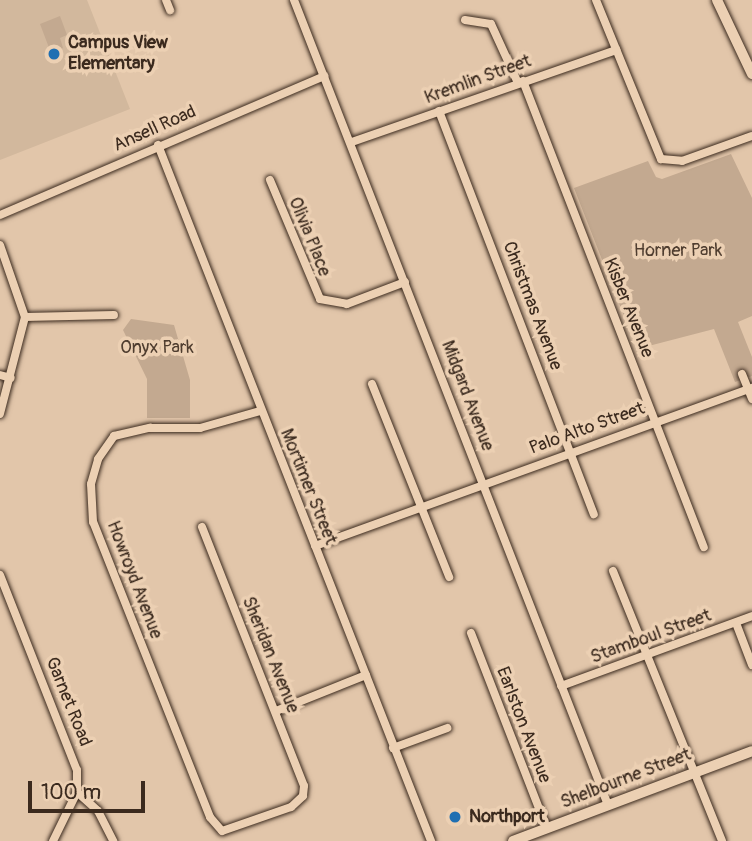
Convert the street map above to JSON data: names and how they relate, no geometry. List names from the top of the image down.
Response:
{
  "streets": {
    "main road": ["Shelbourne Street"],
    "street": [
      "Kremlin Street",
      "Ansell Road",
      "Olivia Place",
      "Christmas Avenue",
      "Kisber Avenue",
      "Midgard Avenue",
      "Palo Alto Street",
      "Mortimer Street",
      "Howroyd Avenue",
      "Stamboul Street",
      "Sheridan Avenue",
      "Garnet Road",
      "Earlston Avenue"
    ]
  },
  "crossings": [
    ["Kremlin Street", "Christmas Avenue"],
    ["Kremlin Street", "Kisber Avenue"],
    ["Kremlin Street", "Midgard Avenue"],
    ["Ansell Road", "Midgard Avenue"],
    ["Ansell Road", "Mortimer Street"],
    ["Olivia Place", "Midgard Avenue"],
    ["Christmas Avenue", "Palo Alto Street"],
    ["Kisber Avenue", "Palo Alto Street"],
    ["Midgard Avenue", "Palo Alto Street"],
    ["Midgard Avenue", "Stamboul Street"],
    ["Midgard Avenue", "Shelbourne Street"],
    ["Palo Alto Street", "Mortimer Street"],
    ["Mortimer Street", "Howroyd Avenue"],
    ["Howroyd Avenue", "Sheridan Avenue"],
    ["Earlston Avenue", "Shelbourne Street"]
  ],
  "parks": ["Horner Park", "Onyx Park"],
  "places": ["Campus View Elementary", "Northport"],
  "scale_bar": "100 m"
}
